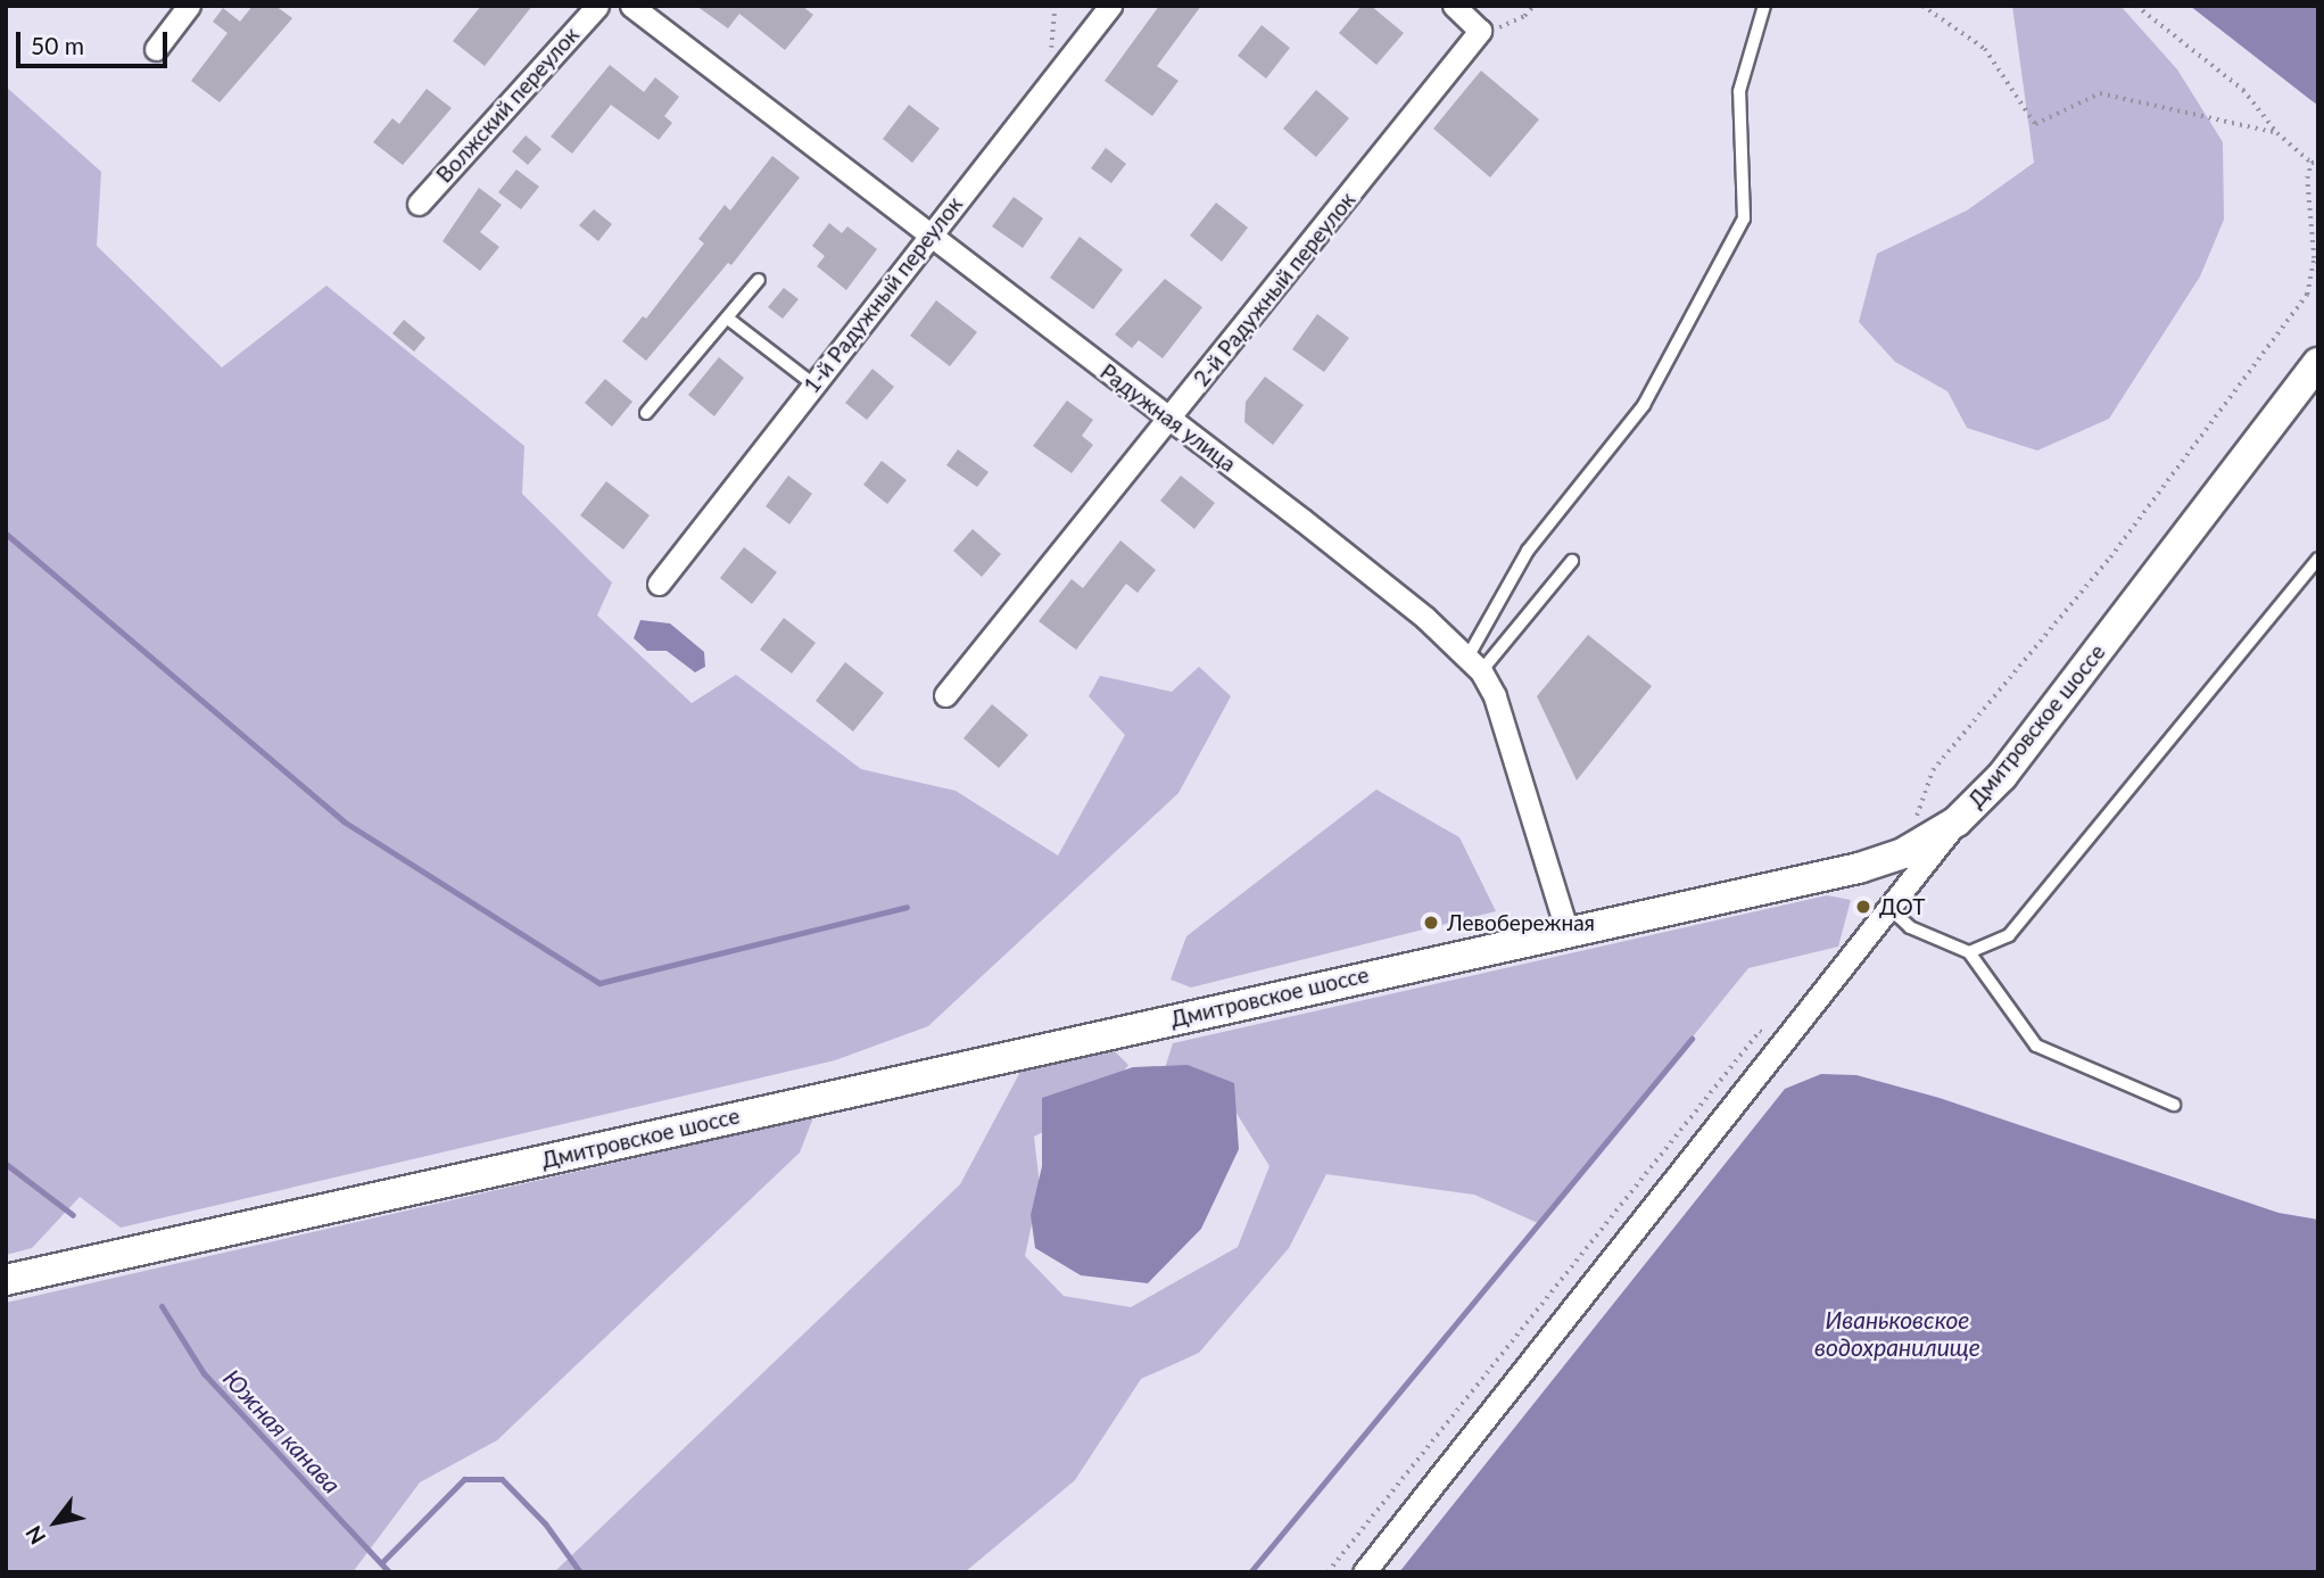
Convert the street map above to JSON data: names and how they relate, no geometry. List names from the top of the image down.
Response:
{
  "streets": {
    "street": [
      "Волжский переулок",
      "2-й Радужный переулок",
      "1-й Радужный переулок",
      "Радужная улица",
      "Дмитровское шоссе"
    ]
  },
  "crossings": [
    ["2-й Радужный переулок", "Радужная улица"],
    ["1-й Радужный переулок", "Радужная улица"],
    ["Радужная улица", "Дмитровское шоссе"]
  ],
  "water": ["Иваньковское водохранилище", "Южная канава"],
  "places": ["ДОТ", "Левобережная"],
  "scale_bar": "50 m",
  "north": "bottom left"
}
